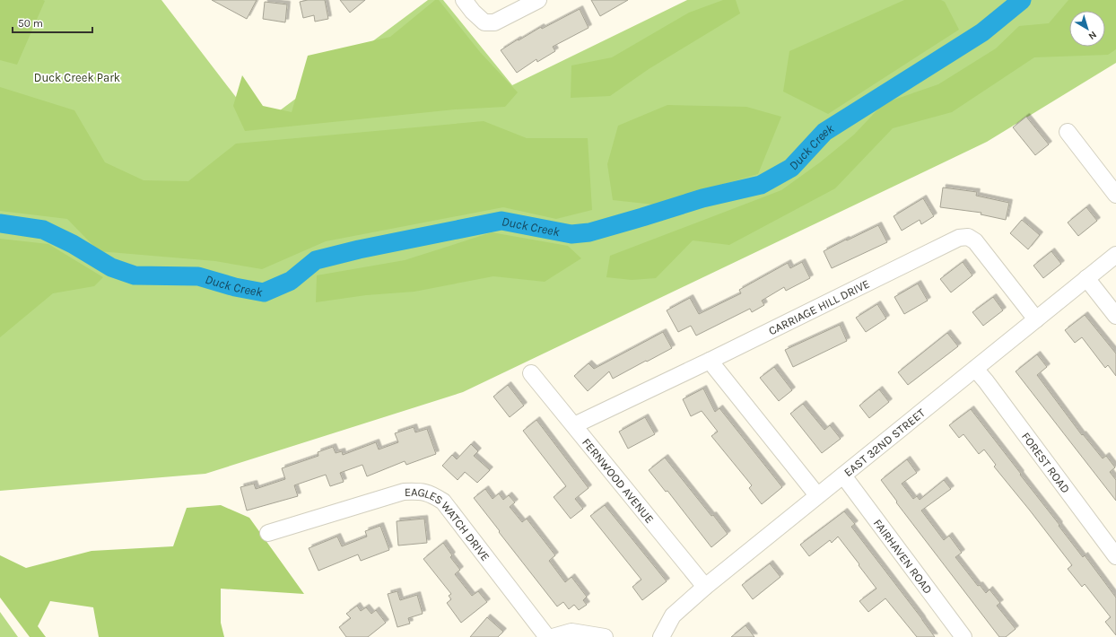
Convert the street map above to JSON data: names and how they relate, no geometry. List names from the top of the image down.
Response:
{
  "streets": {
    "street": [
      "CARRIAGE HILL DRIVE",
      "EAST 32ND STREET",
      "FOREST ROAD",
      "FERNWOOD AVENUE",
      "EAGLES WATCH DRIVE",
      "FAIRHAVEN ROAD"
    ]
  },
  "crossings": [
    ["CARRIAGE HILL DRIVE", "EAST 32ND STREET"],
    ["CARRIAGE HILL DRIVE", "FERNWOOD AVENUE"],
    ["EAST 32ND STREET", "FOREST ROAD"],
    ["EAST 32ND STREET", "FERNWOOD AVENUE"],
    ["EAST 32ND STREET", "FAIRHAVEN ROAD"]
  ],
  "water": ["Duck Creek"],
  "parks": ["Duck Creek Park"],
  "scale_bar": "50 m",
  "north": "bottom right"
}
